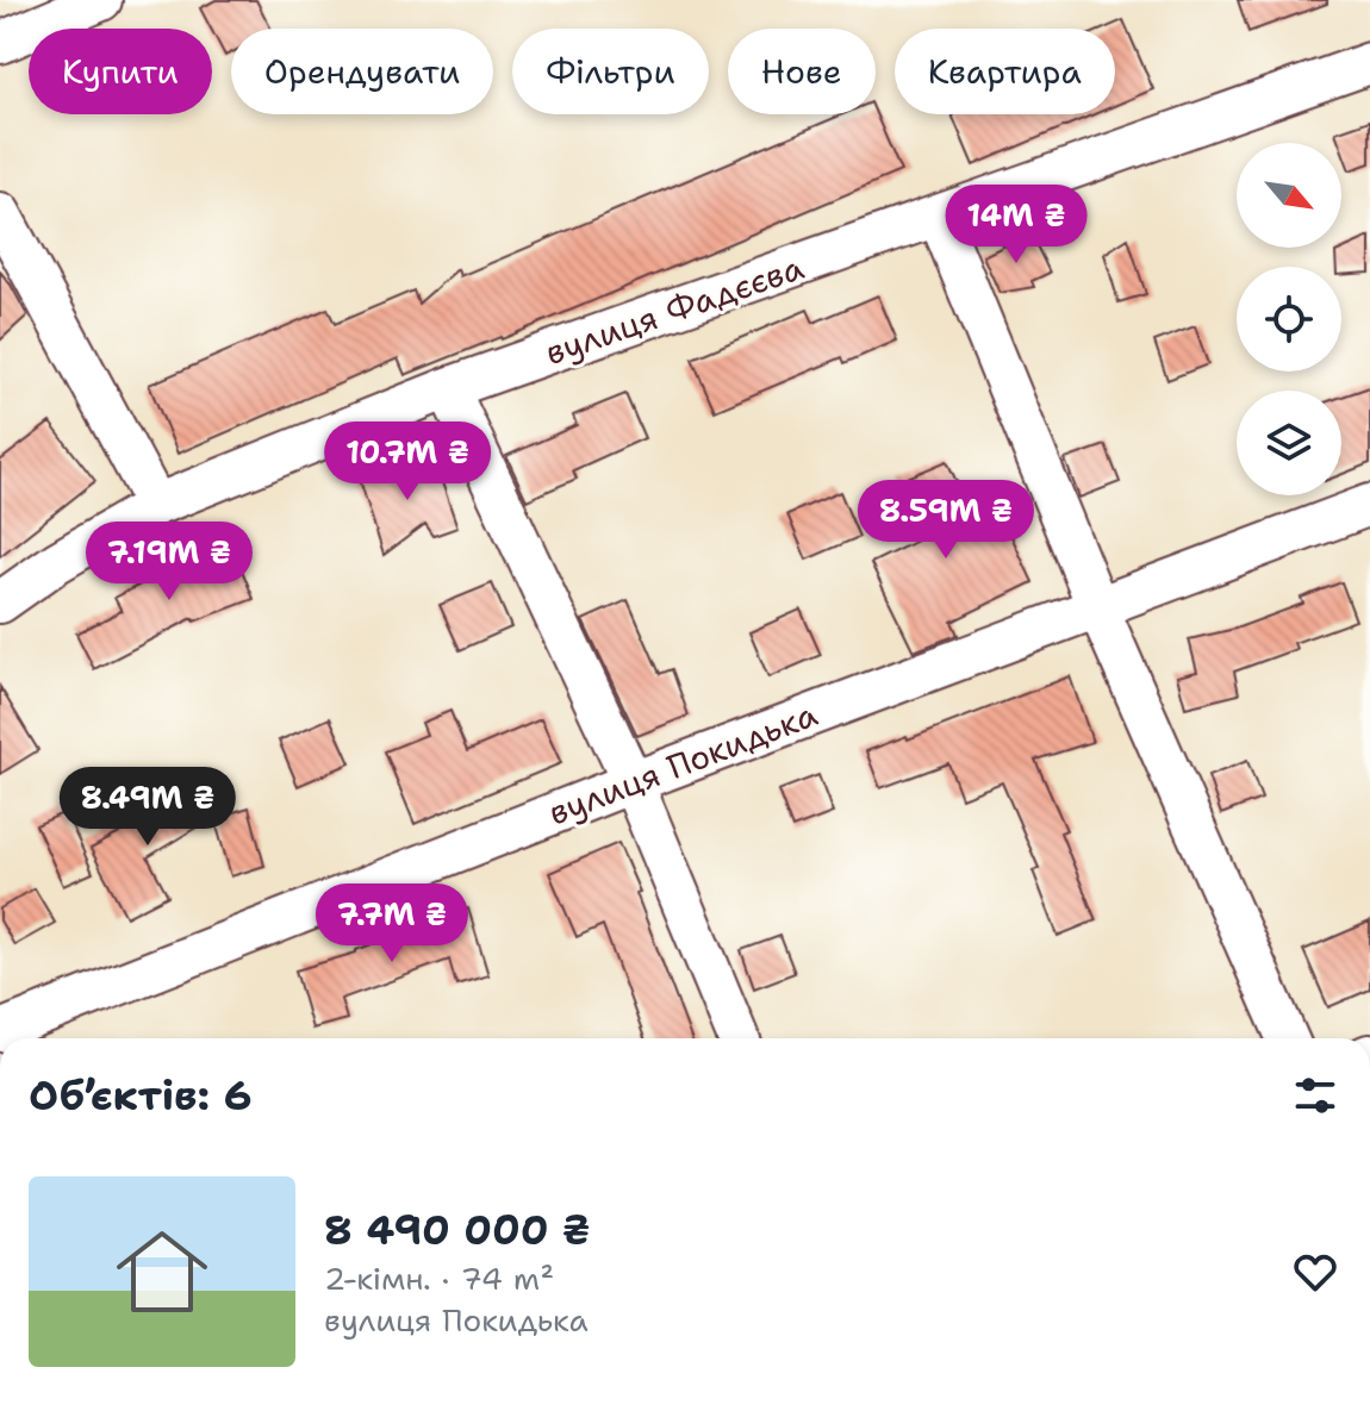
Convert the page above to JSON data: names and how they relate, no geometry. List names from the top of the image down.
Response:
{
  "streets": {
    "street": ["вулиця Фадєєва", "вулиця Покидька"]
  },
  "north": "bottom right",
  "page": {
    "chip": [
      "Купити",
      "Орендувати",
      "Фільтри",
      "Нове",
      "Квартира"
    ],
    "price": [
      "14M ₴",
      "10.7M ₴",
      "8.59M ₴",
      "7.19M ₴",
      "8.49M ₴",
      "7.7M ₴"
    ],
    "heading": "Об’єктів: 6",
    "list": [
      {
        "name": "8 490 000 ₴",
        "note": "2-кімн. · 74 m² · вулиця Покидька"
      }
    ]
  }
}
